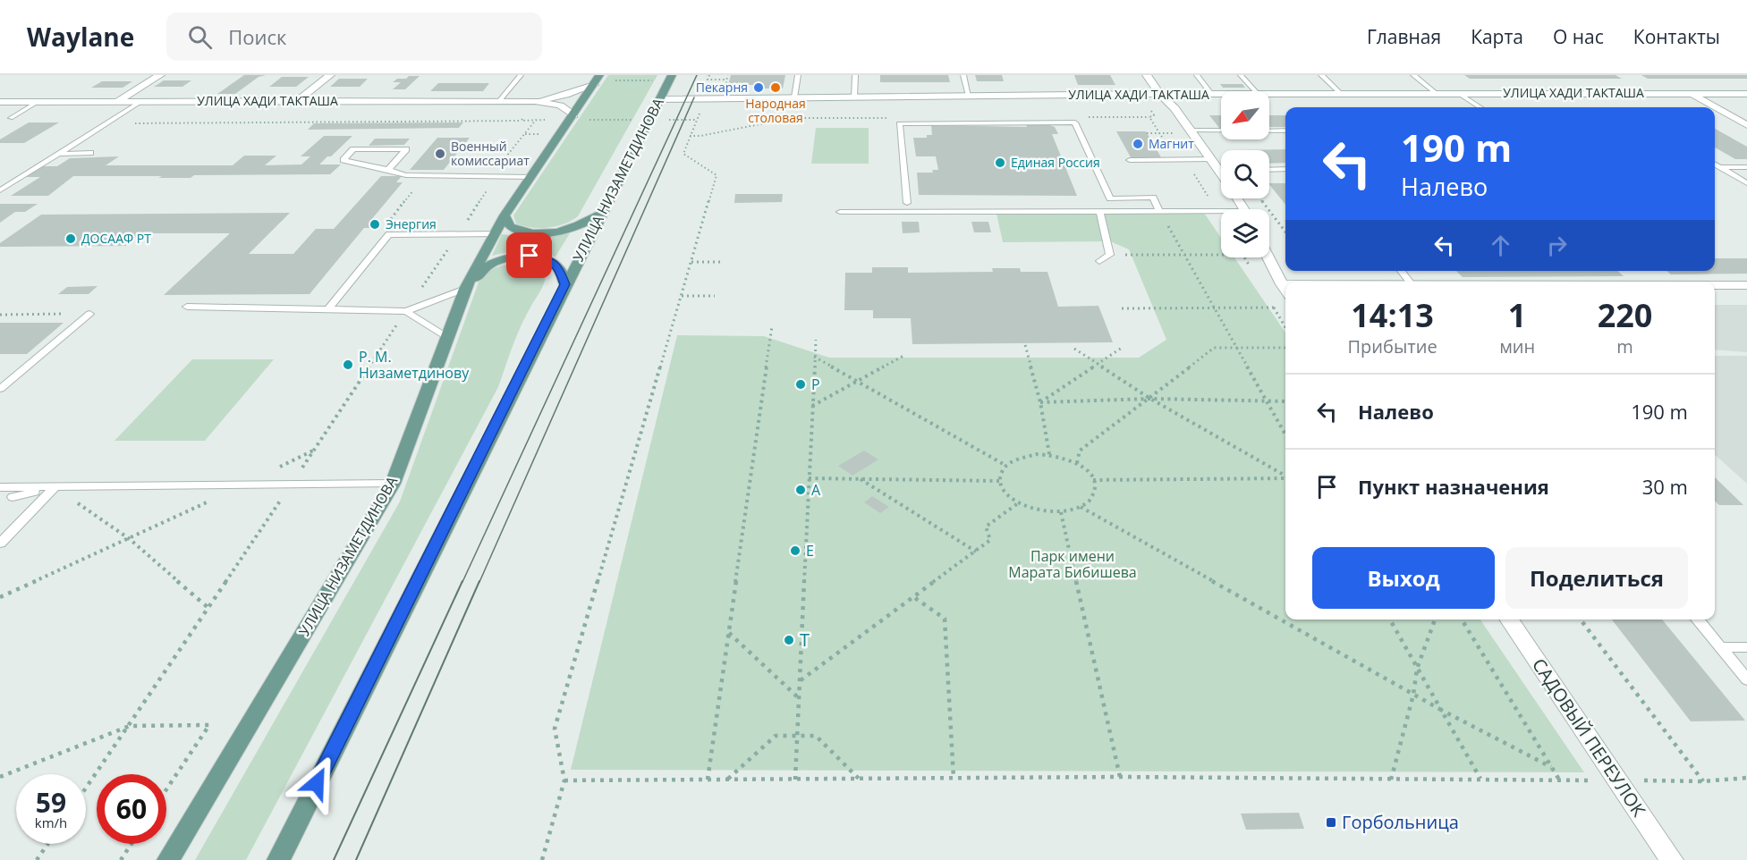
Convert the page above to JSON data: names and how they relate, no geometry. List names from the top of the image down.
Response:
{
  "streets": {
    "main road": ["УЛИЦА НИЗАМЕТДИНОВА"],
    "street": ["УЛИЦА ХАДИ ТАКТАША", "САДОВЫЙ ПЕРЕУЛОК"]
  },
  "crossings": [
    ["УЛИЦА ХАДИ ТАКТАША", "УЛИЦА НИЗАМЕТДИНОВА"]
  ],
  "parks": ["Парк имени Марата Бибишева"],
  "places": {
    "other": [
      "Пекарня",
      "Народная столовая",
      "Магнит",
      "Военный комиссариат",
      "Единая Россия",
      "Энергия",
      "ДОСААФ РТ",
      "Р. М. Низаметдинову",
      "Р",
      "А",
      "Е",
      "Т"
    ],
    "transit": ["Горбольница"]
  },
  "north": "bottom left",
  "page": {
    "header": "Waylane",
    "search": "Поиск",
    "nav": [
      "Главная",
      "Карта",
      "О нас",
      "Контакты"
    ],
    "turn": ["190 m", "Налево"],
    "eta": [
      "14:13",
      "Прибытие",
      "1",
      "мин",
      "220",
      "m"
    ],
    "list": [
      {
        "name": "Налево",
        "value": "190 m"
      },
      {
        "name": "Пункт назначения",
        "value": "30 m"
      }
    ],
    "buttons": ["Выход", "Поделиться"],
    "speed": "59 km/h",
    "limit": "60"
  }
}
